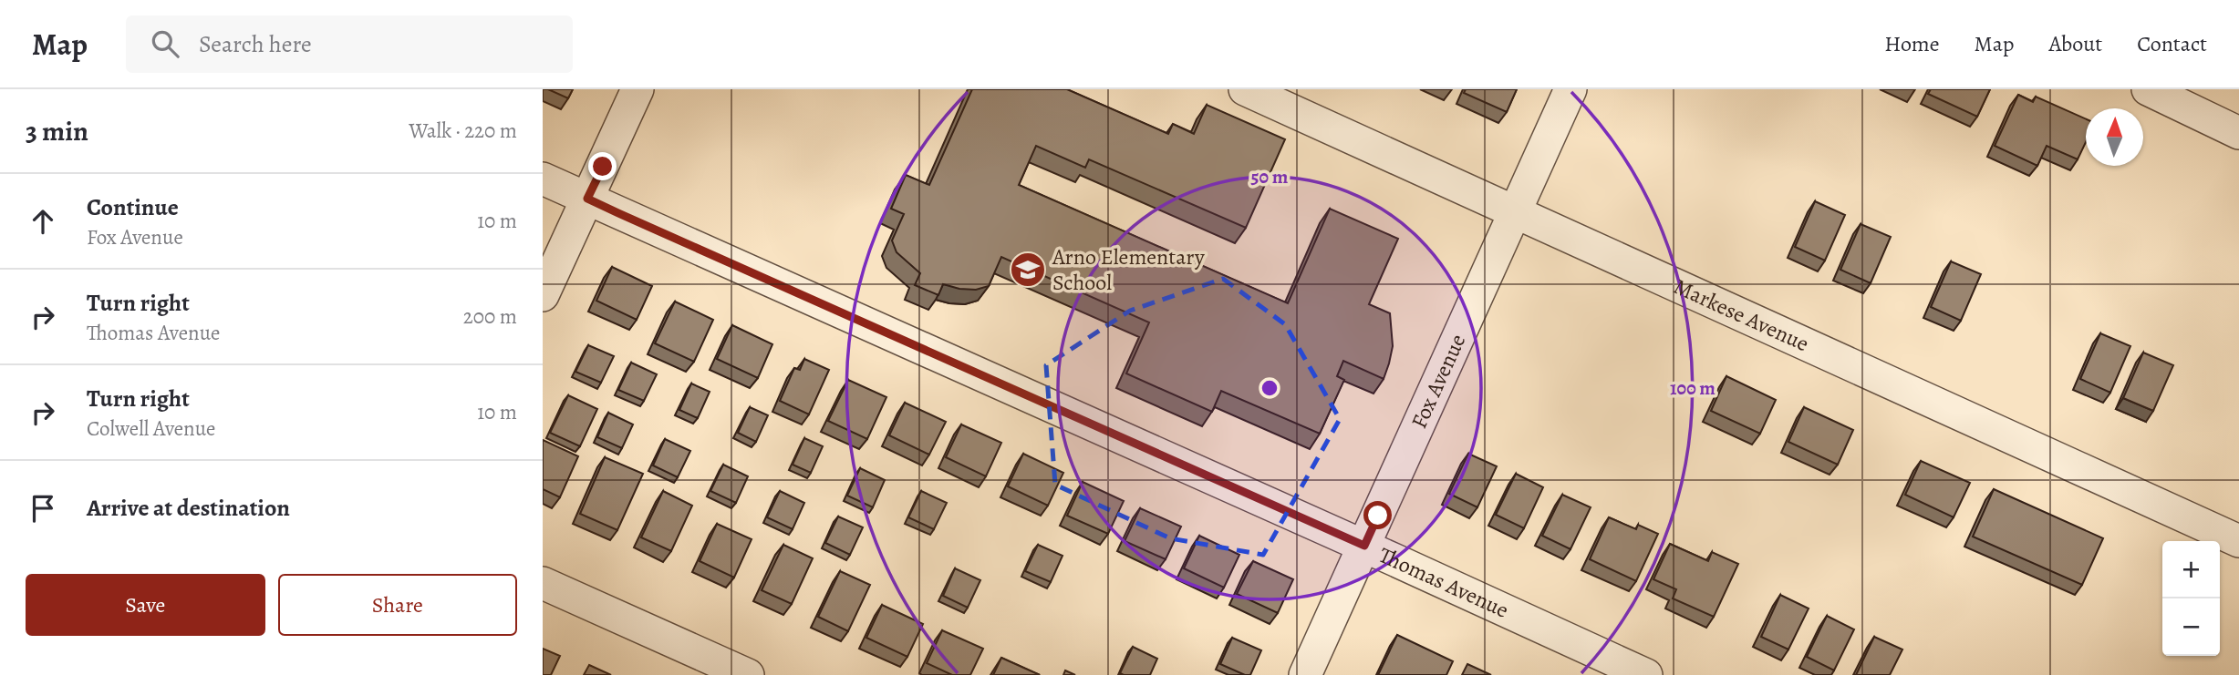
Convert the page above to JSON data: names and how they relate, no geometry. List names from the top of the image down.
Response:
{
  "streets": {
    "street": ["Markese Avenue", "Fox Avenue", "Thomas Avenue"]
  },
  "crossings": [
    ["Markese Avenue", "Fox Avenue"],
    ["Fox Avenue", "Thomas Avenue"]
  ],
  "places": {
    "school or university": ["Arno Elementary School"]
  },
  "north": "top",
  "page": {
    "header": "Map",
    "search": "Search here",
    "nav": [
      "Home",
      "Map",
      "About",
      "Contact"
    ],
    "heading": ["3 min", "Walk · 220 m"],
    "list": [
      ["Continue", "Fox Avenue", "10 m"],
      ["Turn right", "Thomas Avenue", "200 m"],
      ["Turn right", "Colwell Avenue", "10 m"],
      "Arrive at destination"
    ],
    "map_buttons": ["+", "−"],
    "buttons": ["Save", "Share"]
  },
  "rings": ["50 m", "100 m"]
}
